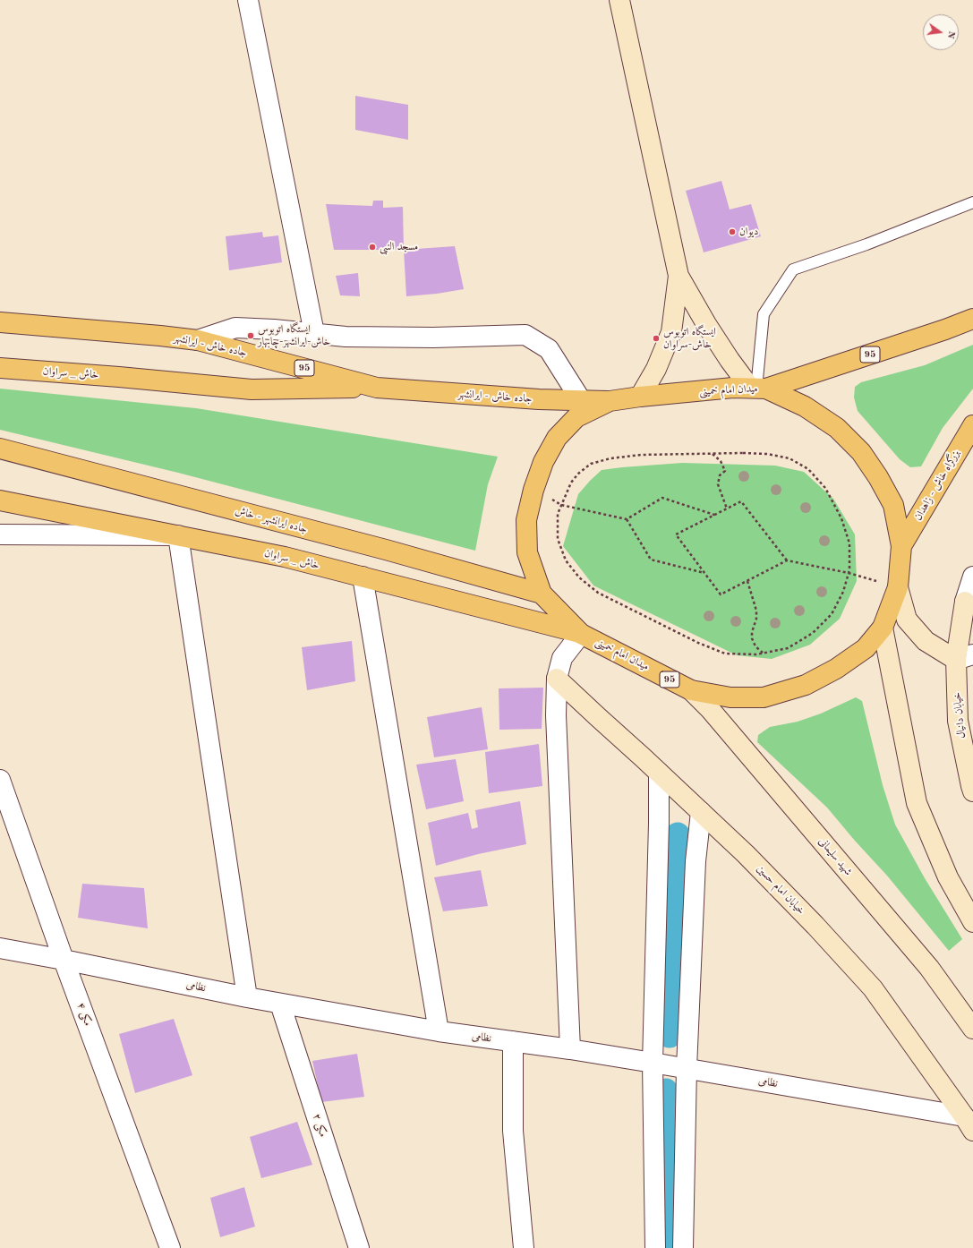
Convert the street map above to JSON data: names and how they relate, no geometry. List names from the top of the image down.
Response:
{
  "streets": {
    "highway": [
      "جاده خاش - ایرانشهر",
      "95",
      "خاش _ سراوان",
      "میدان امام خمینی",
      "بزرگراه خاش - زاهدان",
      "جاده ایرانشهر - خاش"
    ],
    "street": [
      "خیابان دانیال",
      "شهید سلیمانی",
      "خیابان امام حسین",
      "نظامی",
      "مکی ۴",
      "مکی ۲"
    ]
  },
  "crossings": [
    ["جاده خاش - ایرانشهر", "خاش _ سراوان"],
    ["جاده خاش - ایرانشهر", "میدان امام خمینی"],
    ["95", "میدان امام خمینی"],
    ["خاش _ سراوان", "میدان امام خمینی"],
    ["میدان امام خمینی", "بزرگراه خاش - زاهدان"],
    ["میدان امام خمینی", "جاده ایرانشهر - خاش"],
    ["میدان امام خمینی", "شهید سلیمانی"],
    ["خیابان امام حسین", "نظامی"],
    ["نظامی", "مکی ۴"],
    ["نظامی", "مکی ۲"]
  ],
  "places": [
    "دیوان",
    "مسجد النبی",
    "ایستگاه اتوبوس خاش-ایرانشهر-چابهار",
    "ایستگاه اتوبوس خاش-سراوان"
  ],
  "north": "right"
}
